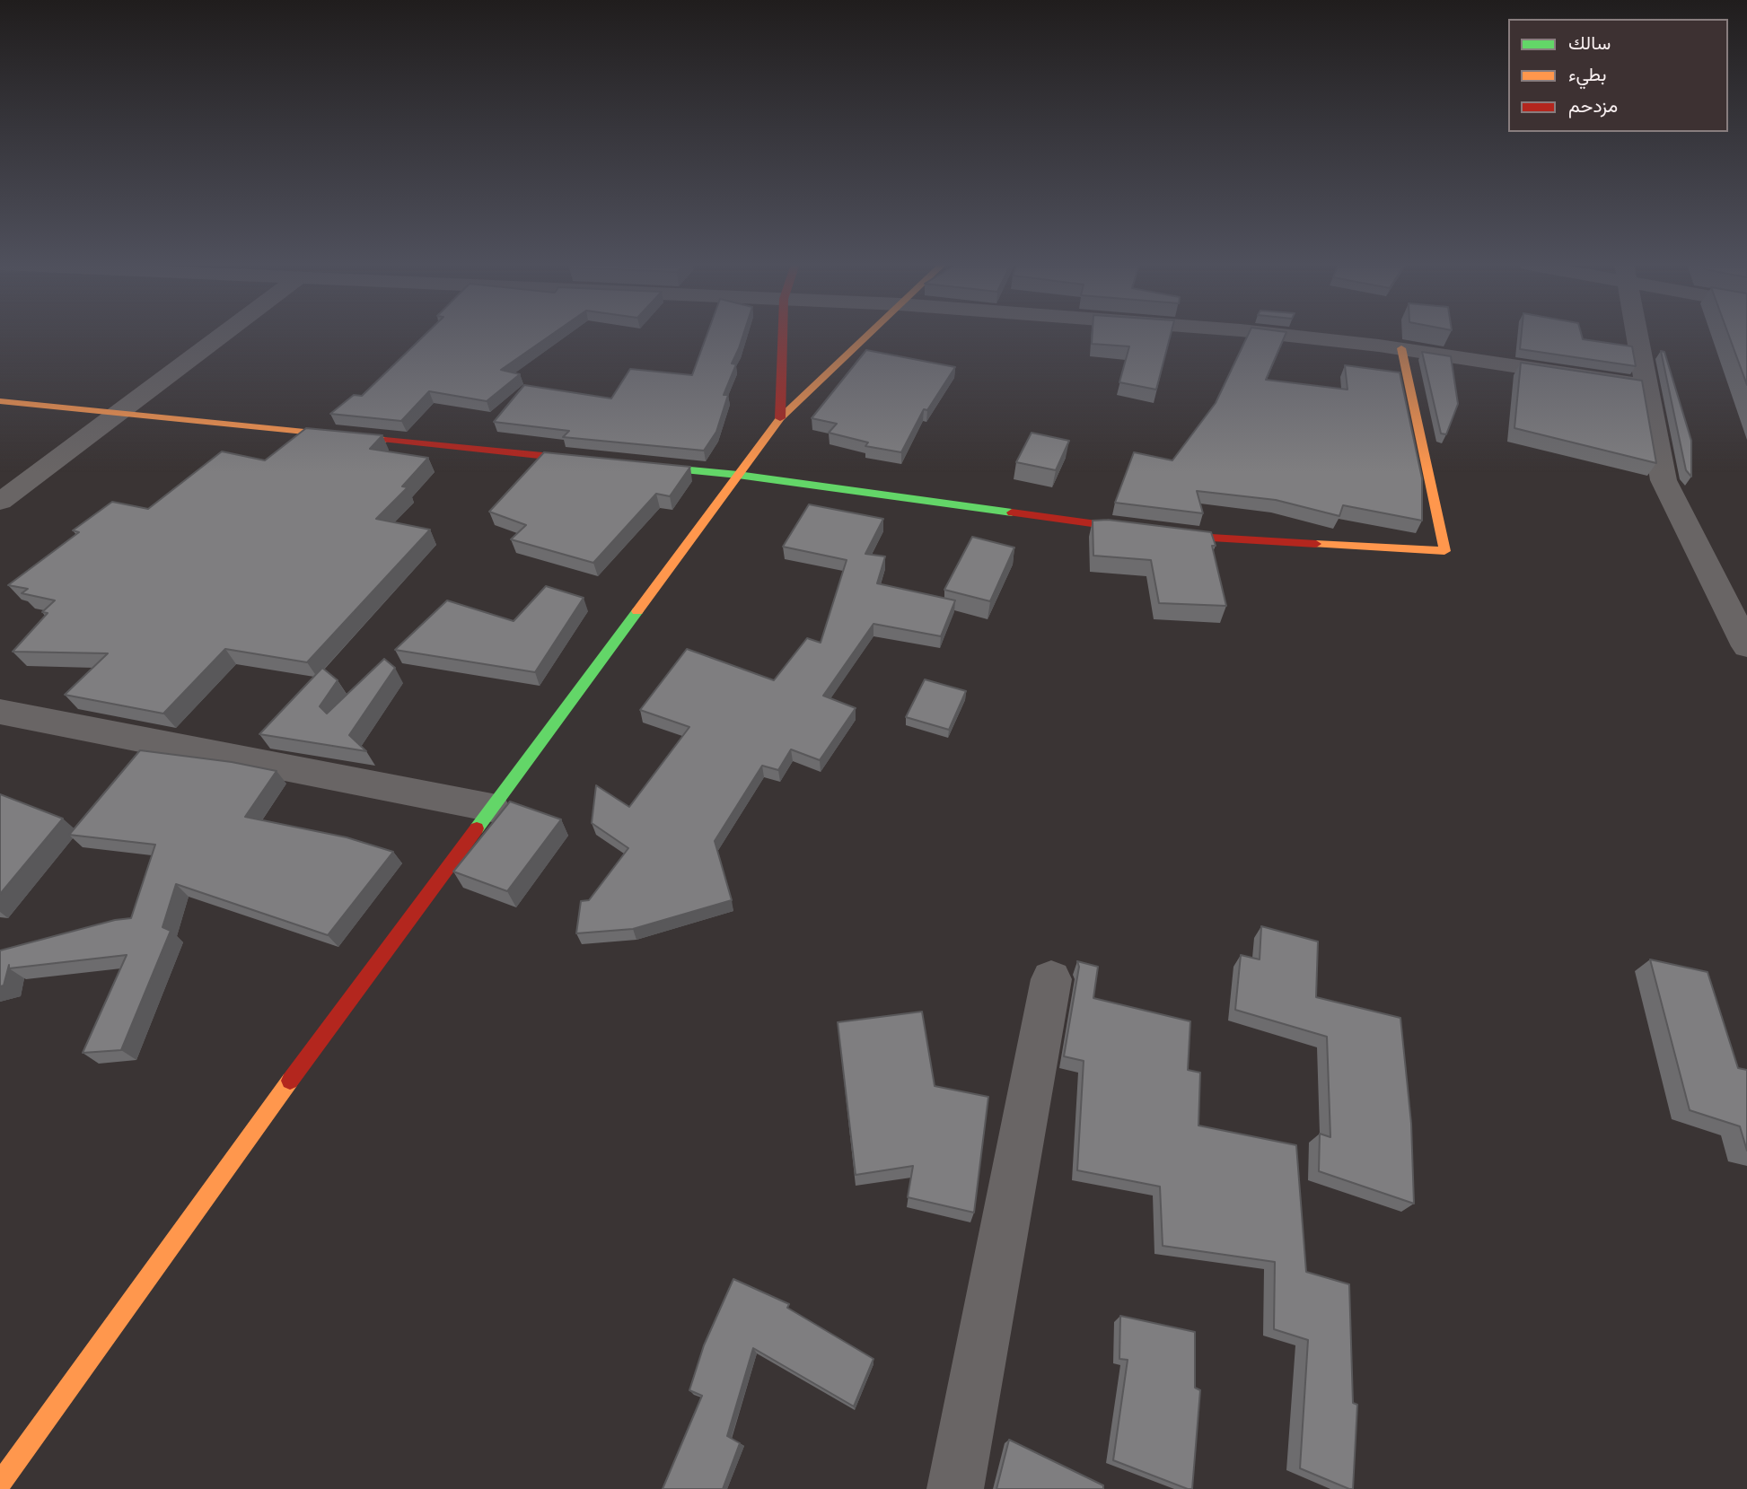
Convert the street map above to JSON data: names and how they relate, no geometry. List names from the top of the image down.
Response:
{
  "legend": ["سالك", "بطيء", "مزدحم"]
}
